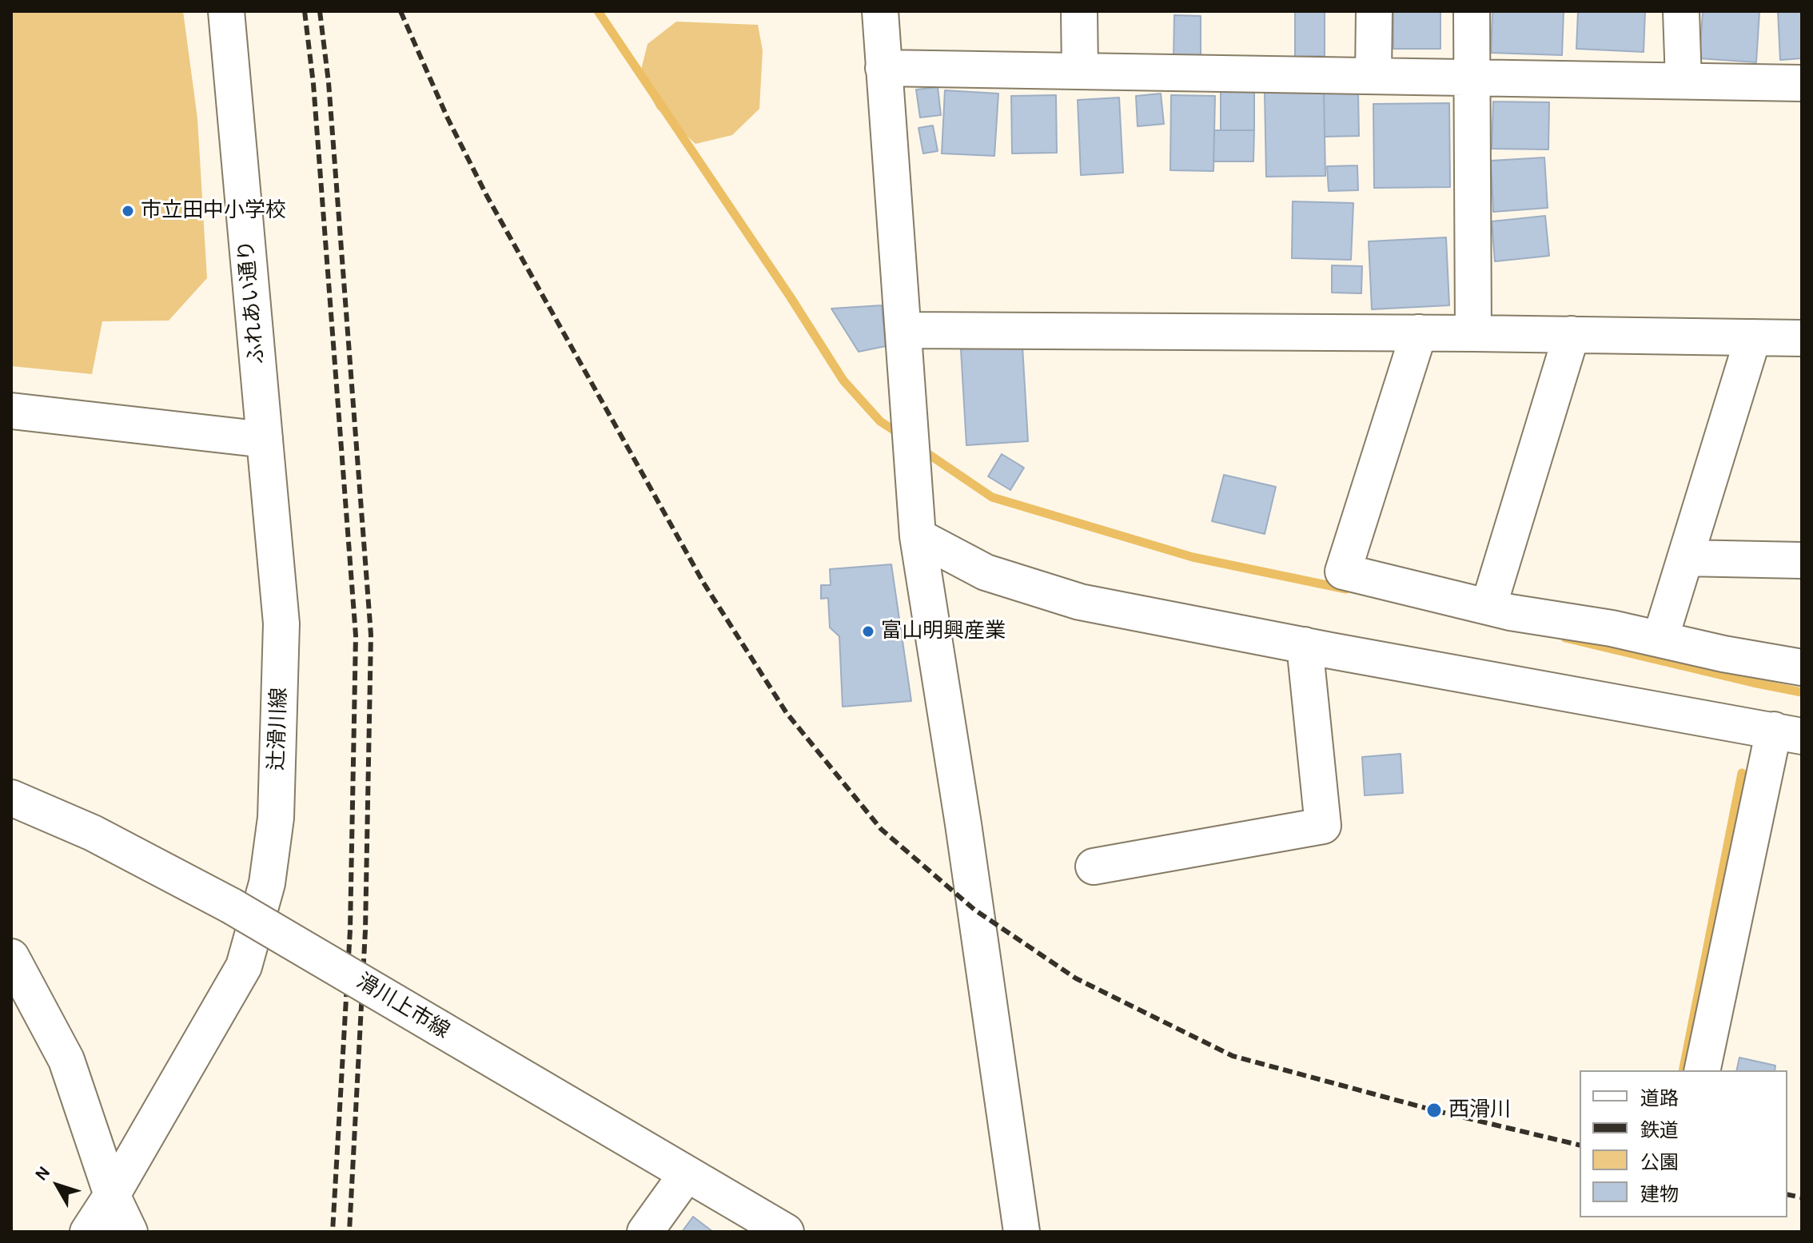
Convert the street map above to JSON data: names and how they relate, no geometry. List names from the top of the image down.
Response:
{
  "streets": {
    "street": ["ふれあい通り", "辻滑川線", "滑川上市線"]
  },
  "crossings": [
    ["ふれあい通り", "辻滑川線"]
  ],
  "places": ["市立田中小学校", "富山明興産業", "西滑川"],
  "legend": [
    "道路",
    "鉄道",
    "公園",
    "建物"
  ],
  "north": "top left"
}
